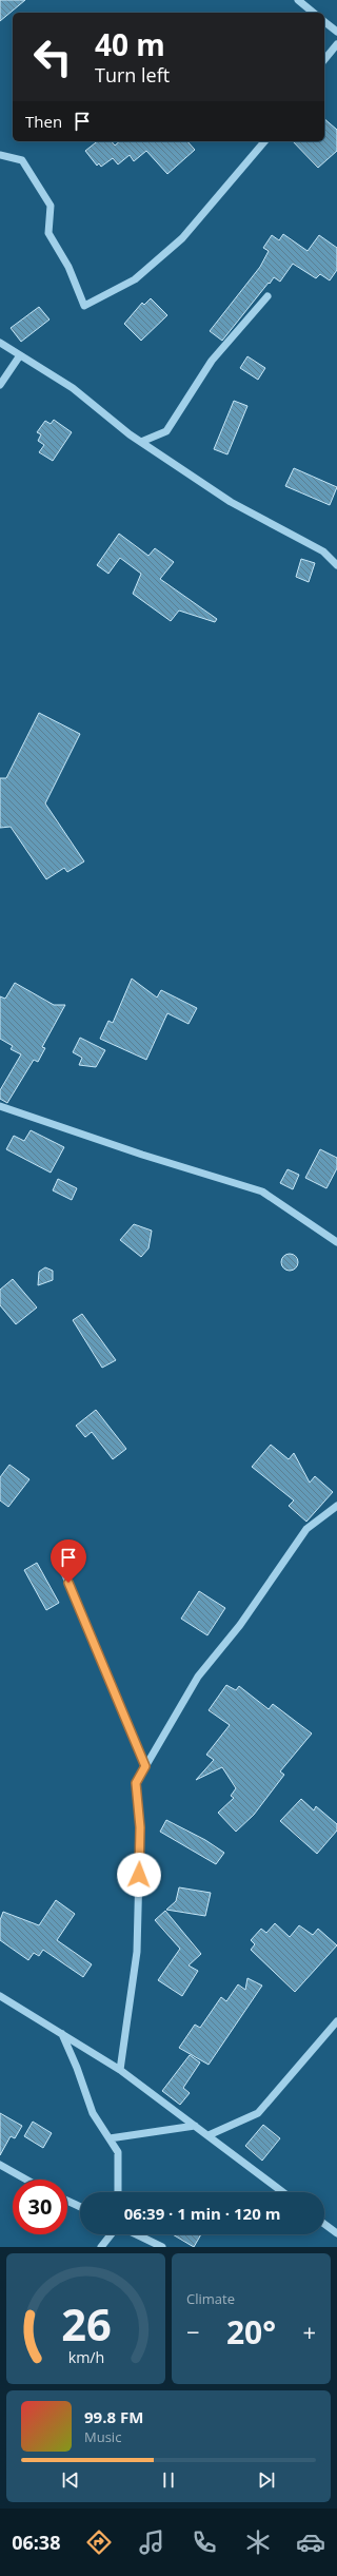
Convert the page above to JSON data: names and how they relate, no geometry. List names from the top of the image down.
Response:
{
  "page": {
    "turn": ["40 m", "Turn left"],
    "then": "Then",
    "limit": "30",
    "trip": "06:39 · 1 min · 120 m",
    "tile": "Climate",
    "heat": ["−", "20°", "+"],
    "song": ["99.8 FM", "Music"],
    "tabs": "06:38",
    "gauge": ["26", "km/h"]
  }
}
